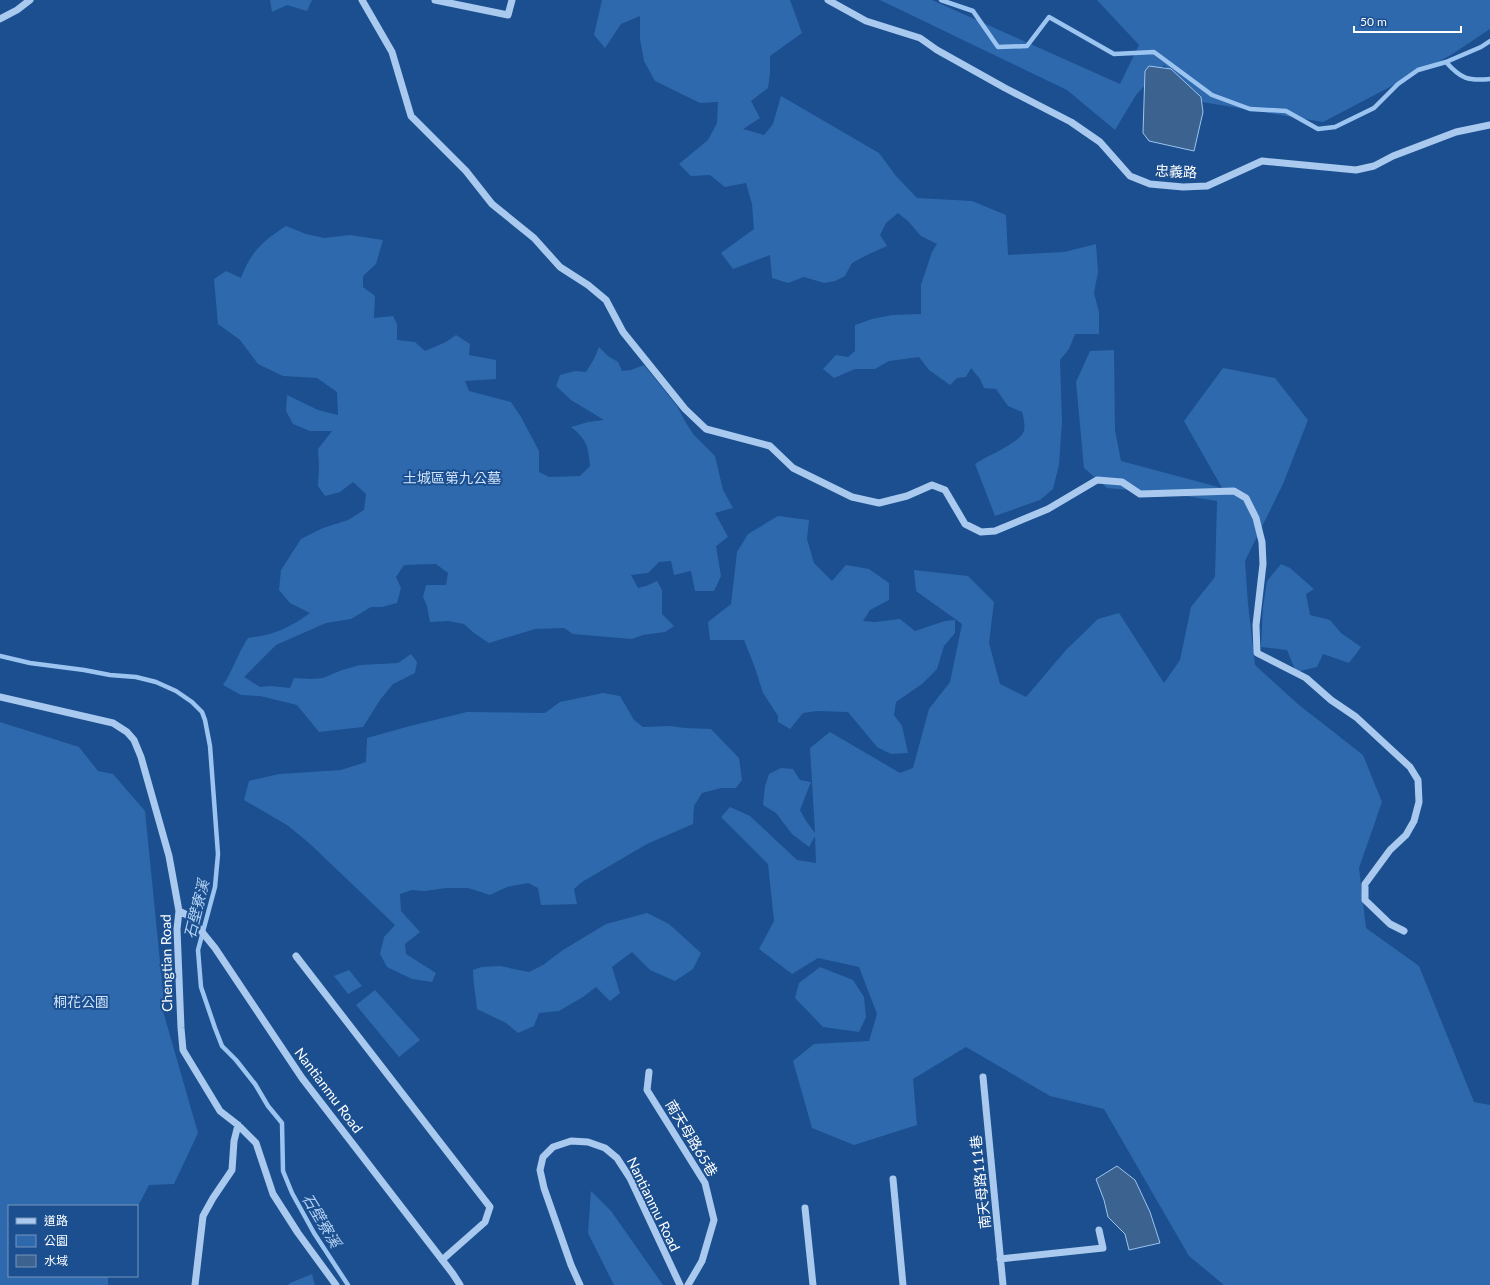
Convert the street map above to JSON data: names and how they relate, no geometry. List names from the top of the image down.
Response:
{
  "streets": {
    "street": [
      "忠義路",
      "Chengtian Road",
      "Nantianmu Road",
      "南天母路65巷",
      "南天母路111巷"
    ]
  },
  "crossings": [
    ["Chengtian Road", "Nantianmu Road"]
  ],
  "water": ["石壁寮溪"],
  "parks": ["土城區第九公墓", "桐花公園"],
  "legend": ["道路", "公園", "水域"],
  "scale_bar": "50 m"
}
